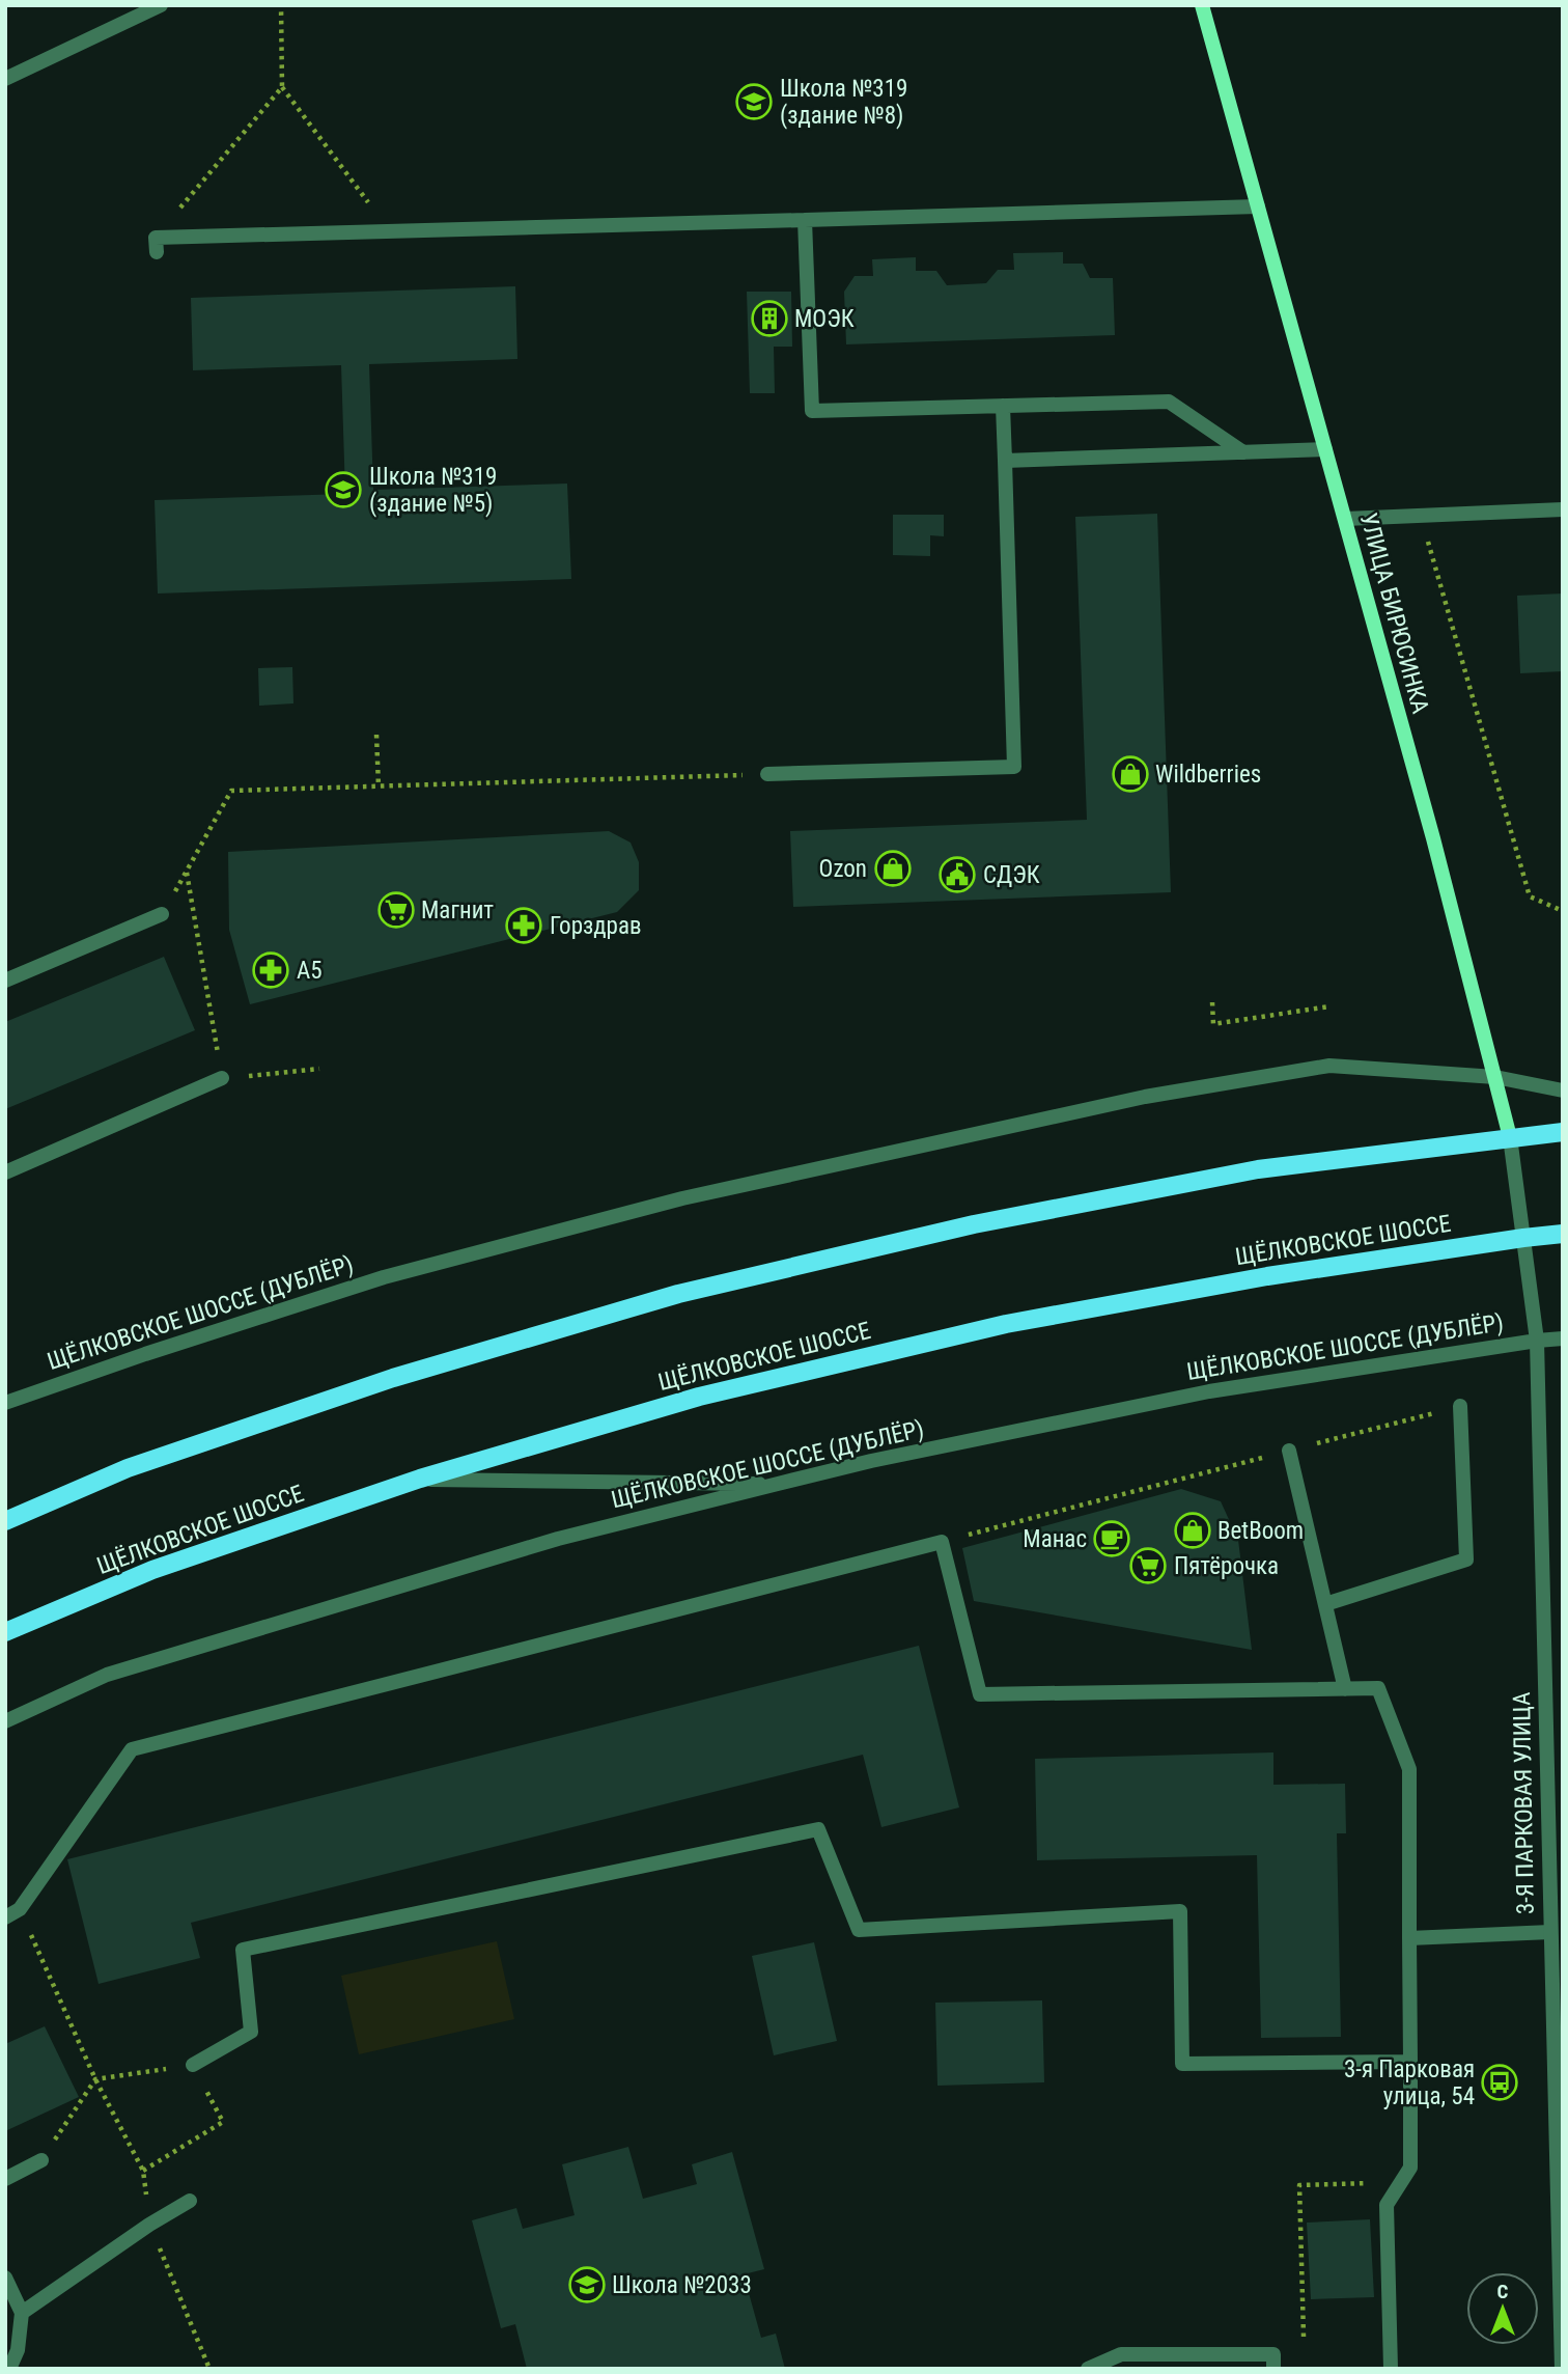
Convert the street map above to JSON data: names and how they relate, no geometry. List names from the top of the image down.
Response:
{
  "streets": {
    "main road": ["УЛИЦА БИРЮСИНКА", "ЩЁЛКОВСКОЕ ШОССЕ"],
    "street": ["ЩЁЛКОВСКОЕ ШОССЕ (ДУБЛЁР)", "3-Я ПАРКОВАЯ УЛИЦА"]
  },
  "crossings": [
    ["УЛИЦА БИРЮСИНКА", "ЩЁЛКОВСКОЕ ШОССЕ"],
    ["УЛИЦА БИРЮСИНКА", "ЩЁЛКОВСКОЕ ШОССЕ (ДУБЛЁР)"],
    ["УЛИЦА БИРЮСИНКА", "3-Я ПАРКОВАЯ УЛИЦА"],
    ["ЩЁЛКОВСКОЕ ШОССЕ", "3-Я ПАРКОВАЯ УЛИЦА"],
    ["ЩЁЛКОВСКОЕ ШОССЕ (ДУБЛЁР)", "3-Я ПАРКОВАЯ УЛИЦА"]
  ],
  "places": {
    "school or university": ["Школа №319 (здание №8)", "Школа №319 (здание №5)", "Школа №2033"],
    "building": ["МОЭК"],
    "shop": ["Wildberries", "Ozon", "BetBoom"],
    "public building": ["СДЭК"],
    "supermarket": ["Магнит", "Пятёрочка"],
    "pharmacy": ["Горздрав", "А5"],
    "cafe": ["Манас"],
    "bus stop": ["3-я Парковая улица, 54"]
  },
  "north": "top"
}
